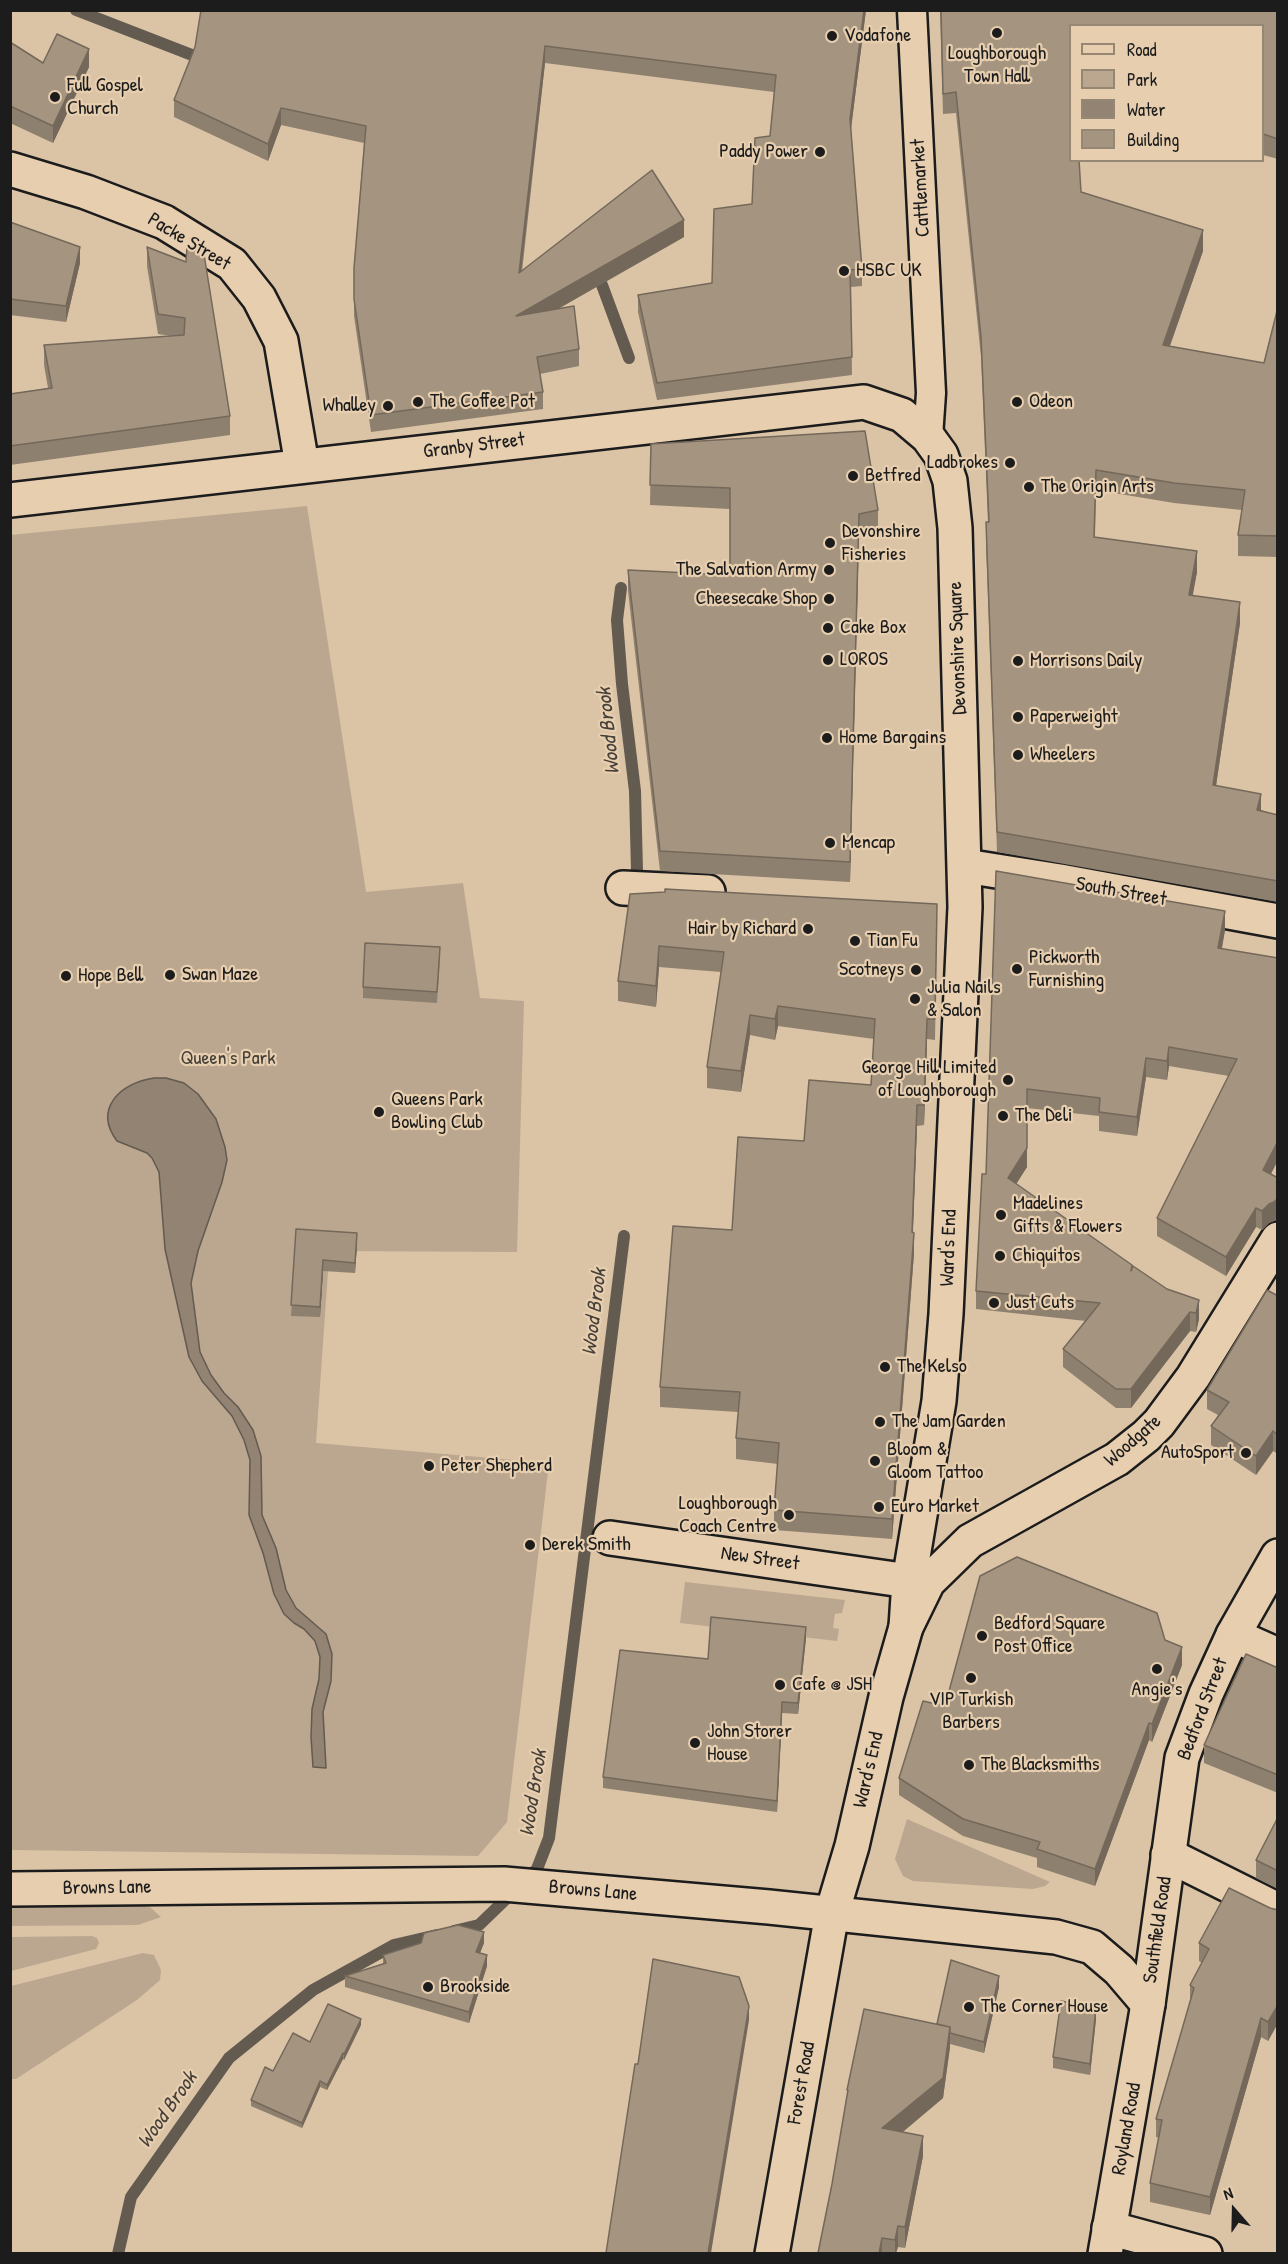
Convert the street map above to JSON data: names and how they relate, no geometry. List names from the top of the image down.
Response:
{
  "streets": {
    "street": [
      "Cattlemarket",
      "Packe Street",
      "Granby Street",
      "Devonshire Square",
      "South Street",
      "Ward's End",
      "Woodgate",
      "New Street",
      "Bedford Street",
      "Browns Lane",
      "Southfield Road",
      "Forest Road",
      "Royland Road"
    ]
  },
  "crossings": [
    ["Cattlemarket", "Granby Street"],
    ["Cattlemarket", "Devonshire Square"],
    ["Packe Street", "Granby Street"],
    ["Granby Street", "Devonshire Square"],
    ["Devonshire Square", "South Street"],
    ["Devonshire Square", "Ward's End"],
    ["South Street", "Ward's End"],
    ["Ward's End", "Woodgate"],
    ["Ward's End", "New Street"],
    ["Ward's End", "Browns Lane"],
    ["Ward's End", "Forest Road"],
    ["Woodgate", "New Street"],
    ["Bedford Street", "Southfield Road"],
    ["Browns Lane", "Southfield Road"],
    ["Browns Lane", "Forest Road"],
    ["Browns Lane", "Royland Road"],
    ["Southfield Road", "Royland Road"]
  ],
  "water": ["Wood Brook"],
  "parks": ["Queen's Park"],
  "places": [
    "Loughborough Town Hall",
    "Vodafone",
    "Full Gospel Church",
    "Paddy Power",
    "HSBC UK",
    "The Coffee Pot",
    "Odeon",
    "Whalley",
    "Ladbrokes",
    "Betfred",
    "The Origin Arts",
    "Devonshire Fisheries",
    "The Salvation Army",
    "Cheesecake Shop",
    "Cake Box",
    "LOROS",
    "Morrisons Daily",
    "Paperweight",
    "Home Bargains",
    "Wheelers",
    "Mencap",
    "Hair by Richard",
    "Tian Fu",
    "Pickworth Furnishing",
    "Scotneys",
    "Swan Maze",
    "Hope Bell",
    "Julia Nails & Salon",
    "George Hill Limited of Loughborough",
    "Queens Park Bowling Club",
    "The Deli",
    "Madelines Gifts & Flowers",
    "Chiquitos",
    "Just Cuts",
    "The Kelso",
    "The Jam Garden",
    "AutoSport",
    "Bloom & Gloom Tattoo",
    "Peter Shepherd",
    "Euro Market",
    "Loughborough Coach Centre",
    "Derek Smith",
    "Bedford Square Post Office",
    "Angie's",
    "VIP Turkish Barbers",
    "Cafe @ JSH",
    "John Storer House",
    "The Blacksmiths",
    "Brookside",
    "The Corner House"
  ],
  "legend": [
    "Road",
    "Park",
    "Water",
    "Building"
  ],
  "north": "top"
}
